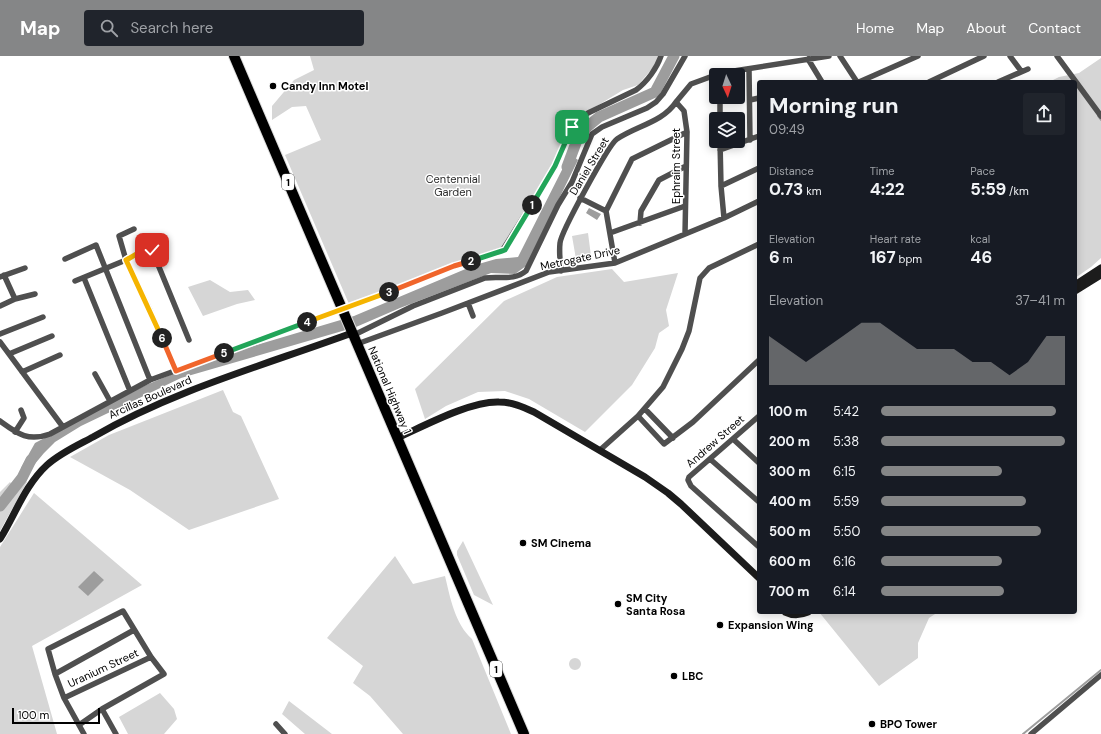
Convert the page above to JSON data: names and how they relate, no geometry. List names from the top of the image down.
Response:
{
  "streets": {
    "highway": ["1", "National Highway 1"],
    "main road": ["Arcillas Boulevard"],
    "street": [
      "Daniel Street",
      "Ephraim Street",
      "Metrogate Drive",
      "Andrew Street",
      "Uranium Street"
    ]
  },
  "crossings": [
    ["Daniel Street", "Ephraim Street"],
    ["Daniel Street", "Metrogate Drive"],
    ["Ephraim Street", "Metrogate Drive"],
    ["Metrogate Drive", "National Highway 1"],
    ["Metrogate Drive", "Arcillas Boulevard"],
    ["National Highway 1", "Arcillas Boulevard"]
  ],
  "parks": ["Centennial Garden"],
  "places": [
    "Candy Inn Motel",
    "SM Cinema",
    "SM City Santa Rosa",
    "Expansion Wing",
    "LBC",
    "BPO Tower"
  ],
  "scale_bar": "100 m",
  "north": "bottom",
  "page": {
    "header": "Map",
    "search": "Search here",
    "nav": [
      "Home",
      "Map",
      "About",
      "Contact"
    ],
    "heading": ["Morning run", "09:49"],
    "stats": [
      ["Distance", "0.73 km"],
      ["Time", "4:22"],
      ["Pace", "5:59 /km"],
      ["Elevation", "6 m"],
      ["Heart rate", "167 bpm"],
      ["kcal", "46"]
    ],
    "pins": [
      "1",
      "2",
      "3",
      "4",
      "6",
      "5"
    ],
    "chart": ["Elevation", "37–41 m"],
    "list": [
      {
        "name": "100 m",
        "note": "5:42"
      },
      {
        "name": "200 m",
        "note": "5:38"
      },
      {
        "name": "300 m",
        "note": "6:15"
      },
      {
        "name": "400 m",
        "note": "5:59"
      },
      {
        "name": "500 m",
        "note": "5:50"
      },
      {
        "name": "600 m",
        "note": "6:16"
      },
      {
        "name": "700 m",
        "note": "6:14"
      }
    ],
    "scale": "100 m"
  }
}
